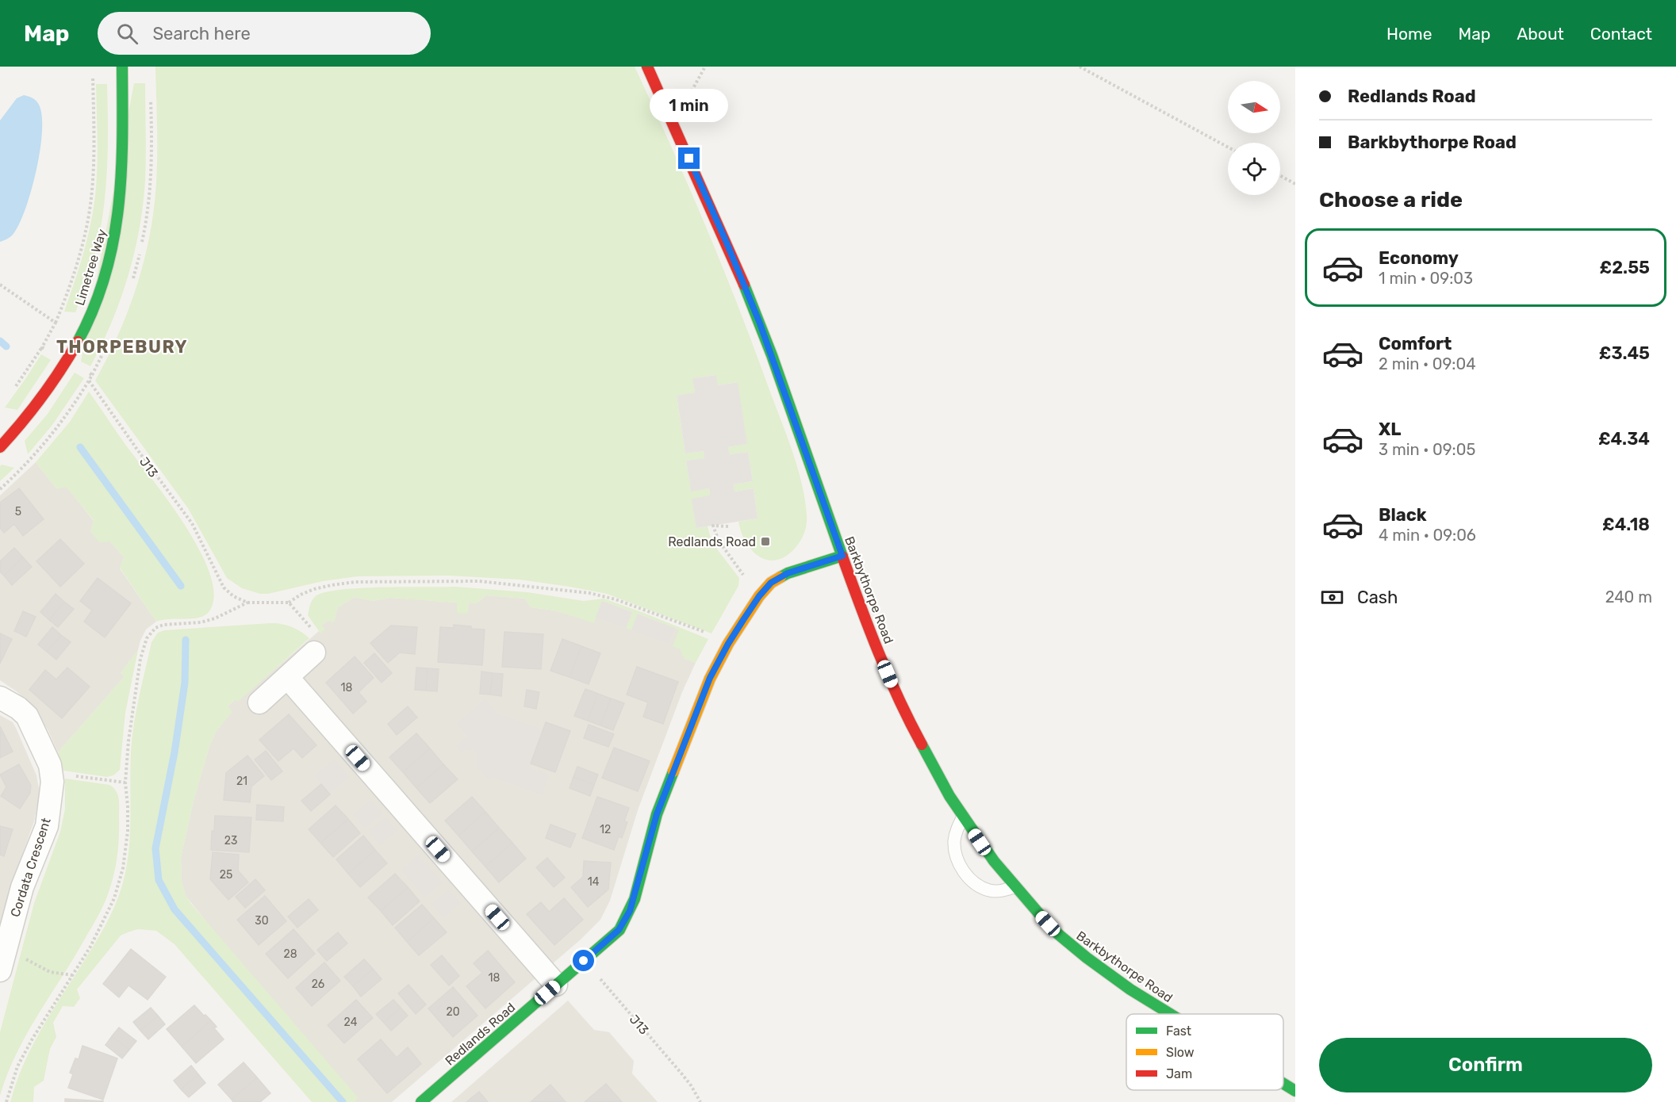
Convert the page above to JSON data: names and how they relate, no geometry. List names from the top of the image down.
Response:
{
  "streets": {
    "street": [
      "Limetree Way",
      "Barkbythorpe Road",
      "Cordata Crescent",
      "Redlands Road"
    ],
    "path": ["J13"]
  },
  "crossings": [
    ["Limetree Way", "J13"],
    ["J13", "Redlands Road"],
    ["Barkbythorpe Road", "Redlands Road"]
  ],
  "districts": ["THORPEBURY"],
  "places": {
    "transit": ["Redlands Road"]
  },
  "house_numbers": [
    "5",
    "18",
    "21",
    "12",
    "23",
    "25",
    "14",
    "30",
    "28",
    "18",
    "26",
    "20",
    "24"
  ],
  "legend": ["Fast", "Slow", "Jam"],
  "north": "right",
  "page": {
    "header": "Map",
    "search": "Search here",
    "nav": [
      "Home",
      "Map",
      "About",
      "Contact"
    ],
    "banner": ["Redlands Road", "Barkbythorpe Road"],
    "bubble": "1 min",
    "heading": "Choose a ride",
    "list": [
      {
        "name": "Economy",
        "note": "1 min · 09:03",
        "value": "£2.55"
      },
      {
        "name": "Comfort",
        "note": "2 min · 09:04",
        "value": "£3.45"
      },
      {
        "name": "XL",
        "note": "3 min · 09:05",
        "value": "£4.34"
      },
      {
        "name": "Black",
        "note": "4 min · 09:06",
        "value": "£4.18"
      }
    ],
    "pay": ["Cash", "240 m"],
    "buttons": "Confirm"
  }
}
